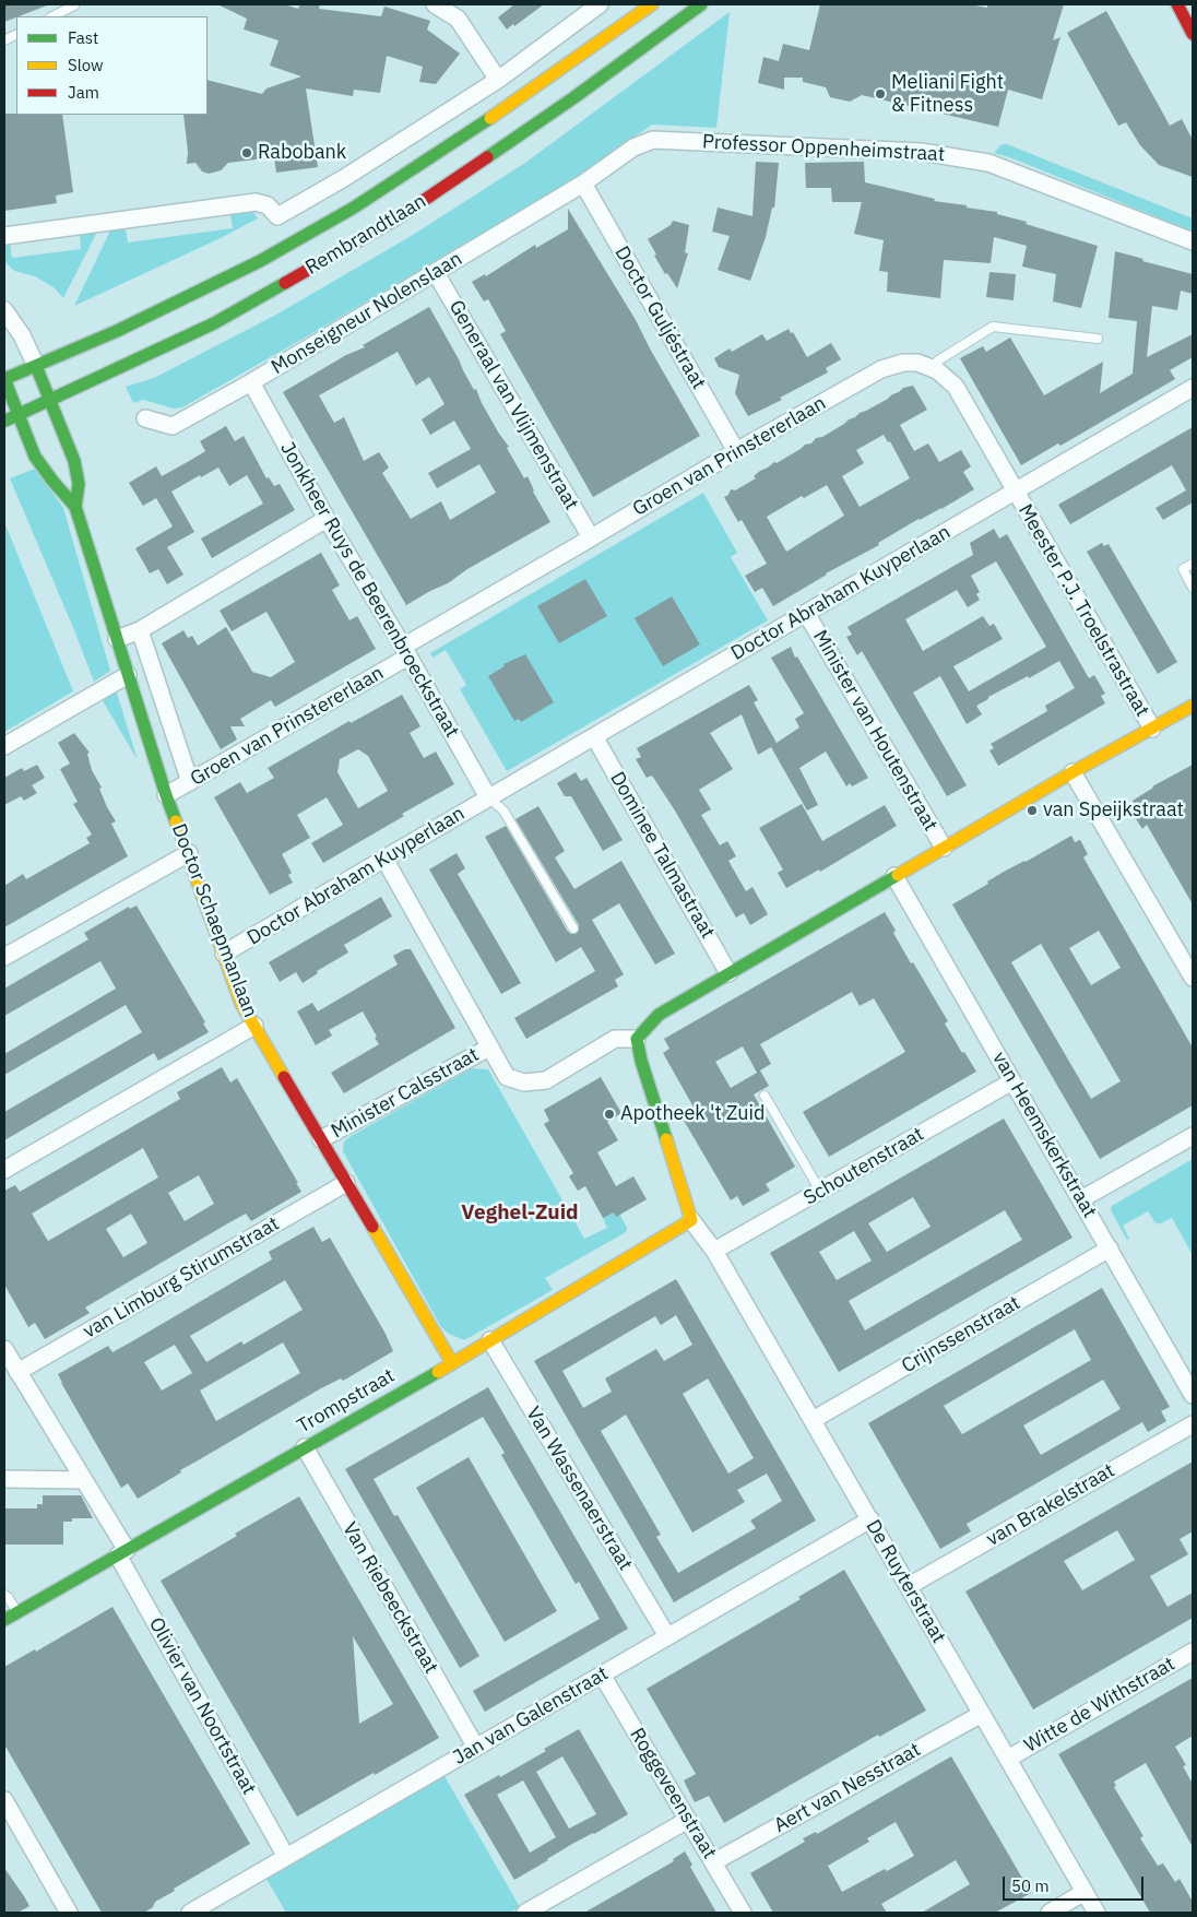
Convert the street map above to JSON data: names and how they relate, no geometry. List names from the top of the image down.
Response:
{
  "streets": {
    "street": [
      "Professor Oppenheimstraat",
      "Rembrandtlaan",
      "Monseigneur Nolenslaan",
      "Doctor Guljéstraat",
      "Generaal van Vlijmenstraat",
      "Groen van Prinstererlaan",
      "Jonkheer Ruys de Beerenbroeckstraat",
      "Doctor Abraham Kuyperlaan",
      "Meester P.J. Troelstrastraat",
      "Minister van Houtenstraat",
      "Dominee Talmastraat",
      "Doctor Schaepmanlaan",
      "Minister Calsstraat",
      "van Heemskerkstraat",
      "Schoutenstraat",
      "van Limburg Stirumstraat",
      "Crijnssenstraat",
      "Trompstraat",
      "Van Wassenaerstraat",
      "van Brakelstraat",
      "De Ruyterstraat",
      "Van Riebeeckstraat",
      "Witte de Withstraat",
      "Olivier van Noortstraat",
      "Jan van Galenstraat",
      "Aert van Nesstraat",
      "Roggeveenstraat"
    ]
  },
  "crossings": [
    ["Professor Oppenheimstraat", "Monseigneur Nolenslaan"],
    ["Professor Oppenheimstraat", "Doctor Guljéstraat"],
    ["Rembrandtlaan", "Doctor Schaepmanlaan"],
    ["Monseigneur Nolenslaan", "Doctor Guljéstraat"],
    ["Monseigneur Nolenslaan", "Generaal van Vlijmenstraat"],
    ["Monseigneur Nolenslaan", "Jonkheer Ruys de Beerenbroeckstraat"],
    ["Doctor Guljéstraat", "Groen van Prinstererlaan"],
    ["Generaal van Vlijmenstraat", "Groen van Prinstererlaan"],
    ["Groen van Prinstererlaan", "Jonkheer Ruys de Beerenbroeckstraat"],
    ["Groen van Prinstererlaan", "Doctor Abraham Kuyperlaan"],
    ["Groen van Prinstererlaan", "Meester P.J. Troelstrastraat"],
    ["Groen van Prinstererlaan", "Doctor Schaepmanlaan"],
    ["Jonkheer Ruys de Beerenbroeckstraat", "Doctor Abraham Kuyperlaan"],
    ["Doctor Abraham Kuyperlaan", "Meester P.J. Troelstrastraat"],
    ["Doctor Abraham Kuyperlaan", "Minister van Houtenstraat"],
    ["Doctor Abraham Kuyperlaan", "Dominee Talmastraat"],
    ["Doctor Abraham Kuyperlaan", "Doctor Schaepmanlaan"],
    ["Doctor Schaepmanlaan", "Minister Calsstraat"],
    ["Doctor Schaepmanlaan", "van Limburg Stirumstraat"],
    ["Doctor Schaepmanlaan", "Trompstraat"],
    ["van Heemskerkstraat", "Schoutenstraat"],
    ["van Heemskerkstraat", "Crijnssenstraat"],
    ["Schoutenstraat", "De Ruyterstraat"],
    ["van Limburg Stirumstraat", "Olivier van Noortstraat"],
    ["Crijnssenstraat", "De Ruyterstraat"],
    ["Trompstraat", "Van Wassenaerstraat"],
    ["Trompstraat", "De Ruyterstraat"],
    ["Trompstraat", "Van Riebeeckstraat"],
    ["Trompstraat", "Olivier van Noortstraat"],
    ["Van Wassenaerstraat", "Jan van Galenstraat"],
    ["van Brakelstraat", "De Ruyterstraat"],
    ["De Ruyterstraat", "Witte de Withstraat"],
    ["De Ruyterstraat", "Jan van Galenstraat"],
    ["De Ruyterstraat", "Aert van Nesstraat"],
    ["Van Riebeeckstraat", "Jan van Galenstraat"],
    ["Olivier van Noortstraat", "Jan van Galenstraat"],
    ["Jan van Galenstraat", "Roggeveenstraat"],
    ["Aert van Nesstraat", "Roggeveenstraat"]
  ],
  "districts": ["Veghel-Zuid"],
  "places": [
    "Meliani Fight & Fitness",
    "Rabobank",
    "van Speijkstraat",
    "Apotheek 't Zuid"
  ],
  "legend": ["Fast", "Slow", "Jam"],
  "scale_bar": "50 m"
}
